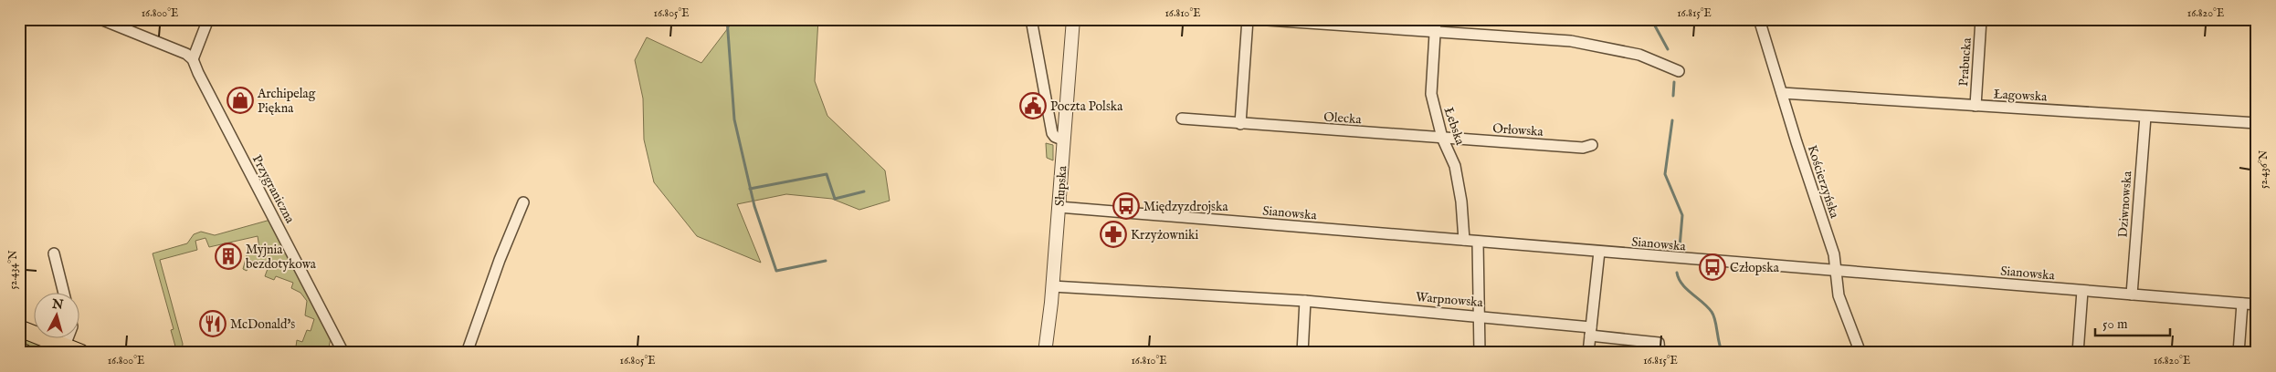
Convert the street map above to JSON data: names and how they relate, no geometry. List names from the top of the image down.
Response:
{
  "streets": {
    "street": [
      "Prabucka",
      "Łagowska",
      "Olecka",
      "Łebska",
      "Orłowska",
      "Kościerzyńska",
      "Słupska",
      "Przygraniczna",
      "Dziwnowska",
      "Sianowska",
      "Warpnowska"
    ]
  },
  "crossings": [
    ["Prabucka", "Łagowska"],
    ["Łagowska", "Kościerzyńska"],
    ["Łagowska", "Dziwnowska"],
    ["Olecka", "Łebska"],
    ["Olecka", "Orłowska"],
    ["Łebska", "Orłowska"],
    ["Łebska", "Sianowska"],
    ["Kościerzyńska", "Sianowska"],
    ["Słupska", "Sianowska"],
    ["Słupska", "Warpnowska"],
    ["Dziwnowska", "Sianowska"]
  ],
  "places": {
    "shop": ["Archipelag Piękna"],
    "public building": ["Poczta Polska"],
    "bus stop": ["Międzyzdrojska", "Człopska"],
    "pharmacy": ["Krzyżowniki"],
    "building": ["Myjnia bezdotykowa"],
    "restaurant": ["McDonald's"]
  },
  "scale_bar": "50 m",
  "north": "top",
  "coordinates": [
    "16.800°E",
    "16.805°E",
    "16.810°E",
    "16.815°E",
    "16.820°E",
    "52.436°N",
    "52.434°N"
  ]
}
